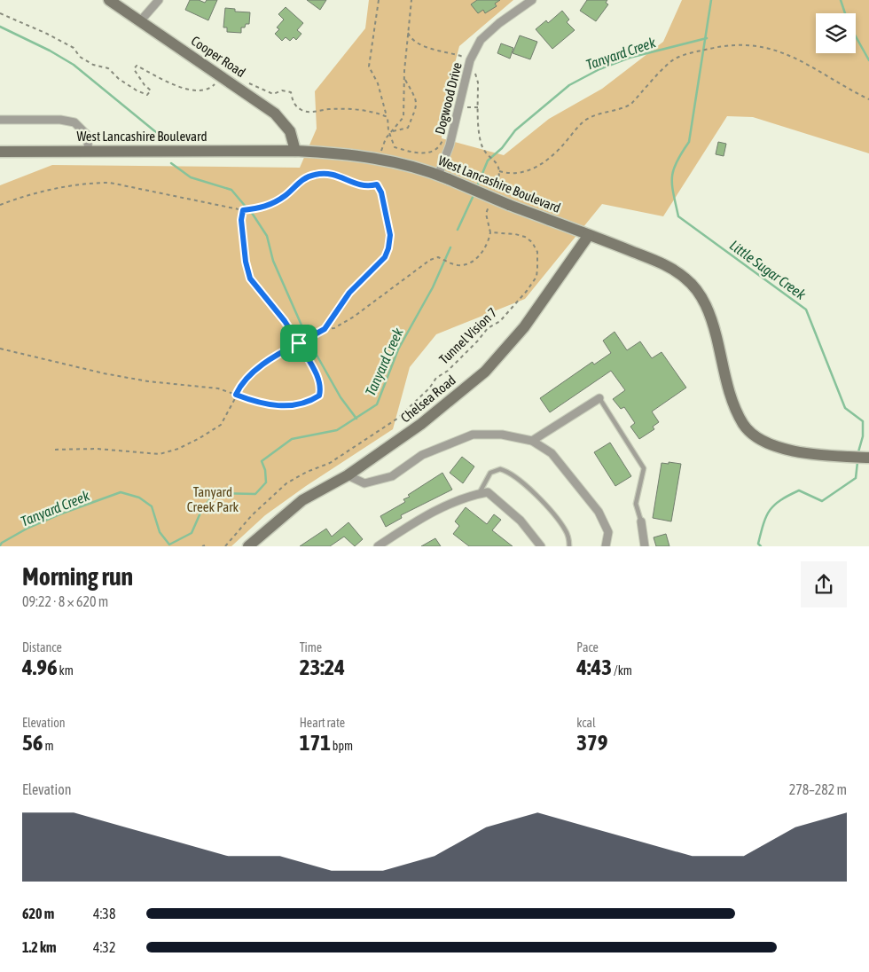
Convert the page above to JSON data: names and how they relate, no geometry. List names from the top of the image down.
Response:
{
  "streets": {
    "main road": ["Cooper Road", "West Lancashire Boulevard", "Chelsea Road"],
    "street": ["Dogwood Drive"],
    "path": ["Tunnel Vision 7"]
  },
  "crossings": [
    ["Cooper Road", "West Lancashire Boulevard"],
    ["Dogwood Drive", "West Lancashire Boulevard"],
    ["West Lancashire Boulevard", "Chelsea Road"]
  ],
  "water": ["Tanyard Creek", "Little Sugar Creek"],
  "parks": ["Tanyard Creek Park"],
  "page": {
    "heading": ["Morning run", "09:22 · 8 × 620 m"],
    "stats": [
      ["Distance", "4.96 km"],
      ["Time", "23:24"],
      ["Pace", "4:43 /km"],
      ["Elevation", "56 m"],
      ["Heart rate", "171 bpm"],
      ["kcal", "379"]
    ],
    "chart": ["Elevation", "278–282 m"],
    "list": [
      {
        "name": "620 m",
        "note": "4:38"
      },
      {
        "name": "1.2 km",
        "note": "4:32"
      }
    ]
  }
}
